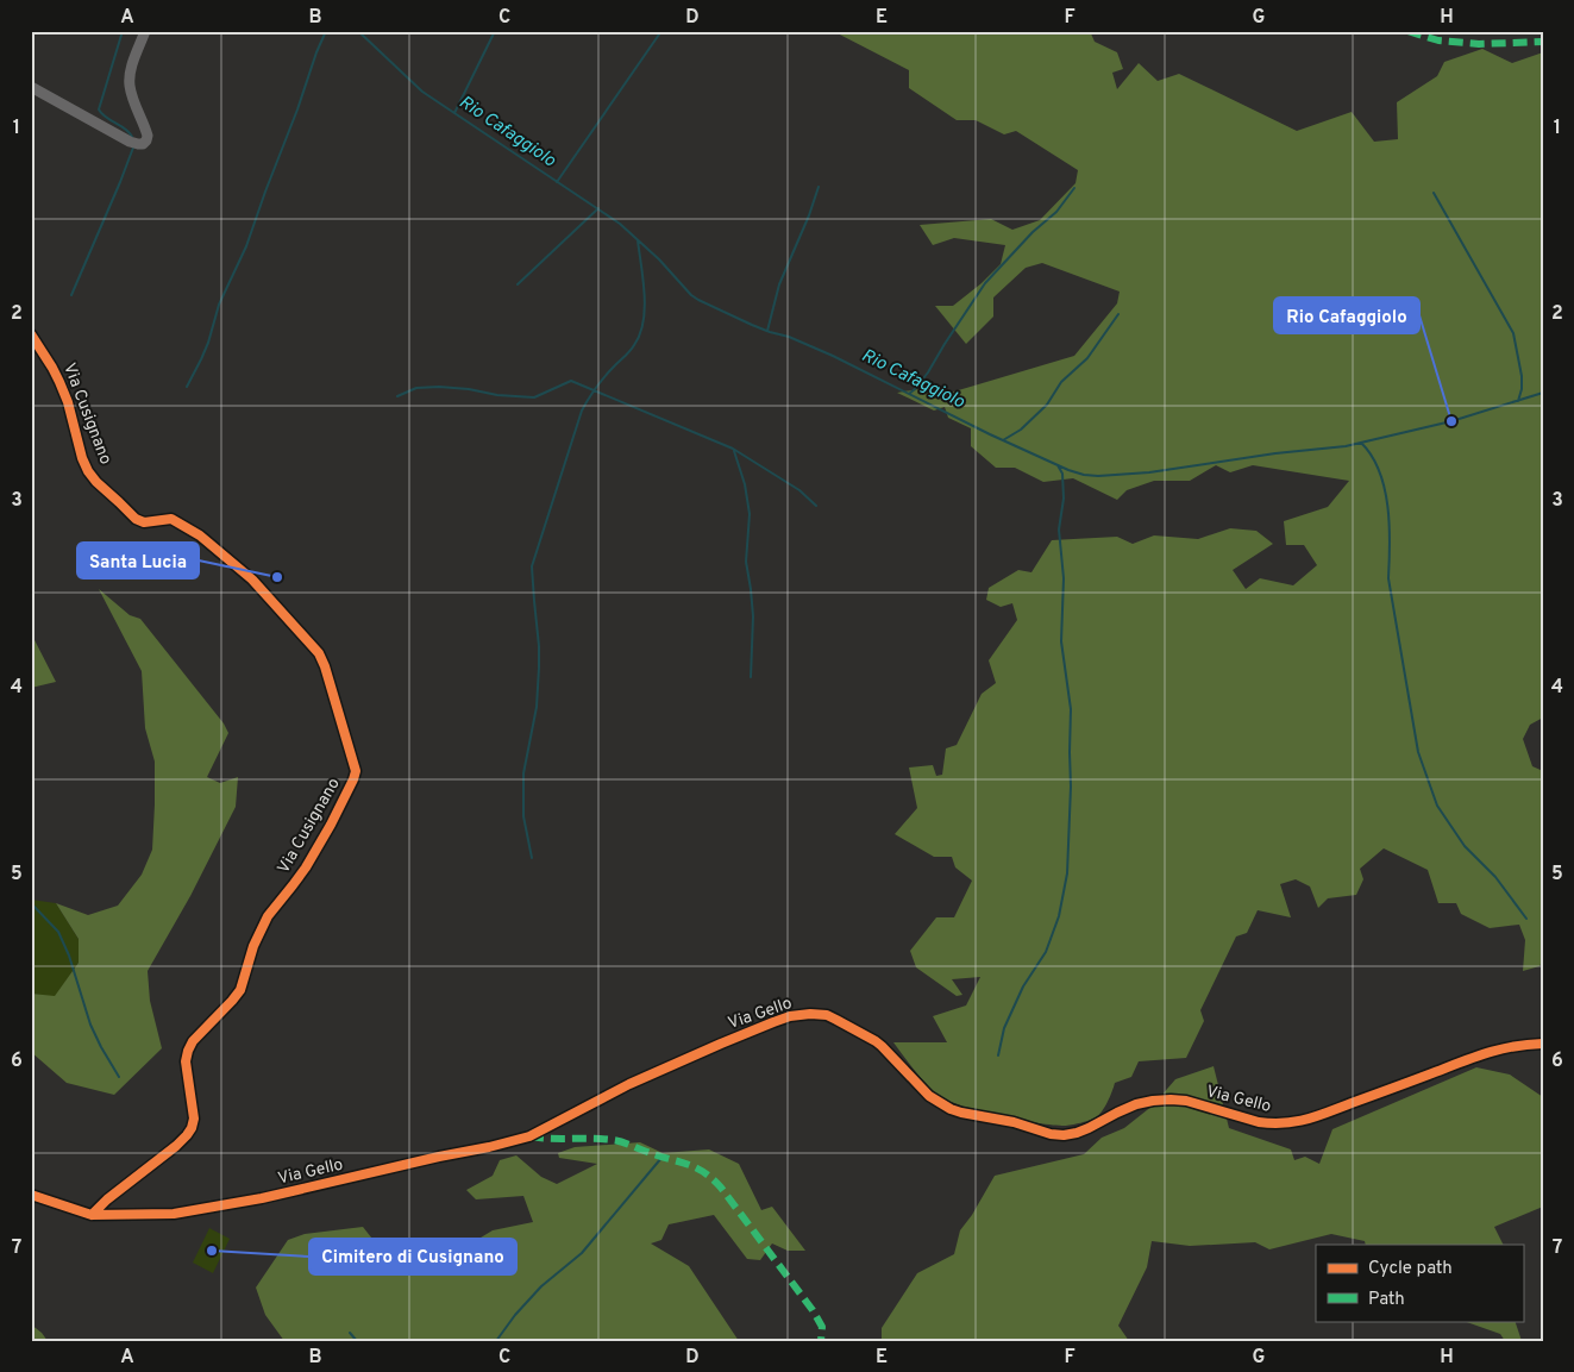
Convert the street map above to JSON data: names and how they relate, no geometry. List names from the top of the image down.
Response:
{
  "streets": {
    "street": ["Via Cusignano", "Via Gello"]
  },
  "crossings": [
    ["Via Cusignano", "Via Gello"]
  ],
  "water": ["Rio Cafaggiolo"],
  "places": ["Rio Cafaggiolo", "Santa Lucia", "Cimitero di Cusignano"],
  "legend": ["Cycle path", "Path"],
  "grid": {
    "columns": [
      "A",
      "B",
      "C",
      "D",
      "E",
      "F",
      "G",
      "H"
    ],
    "rows": [
      "1",
      "2",
      "3",
      "4",
      "5",
      "6",
      "7"
    ]
  }
}
